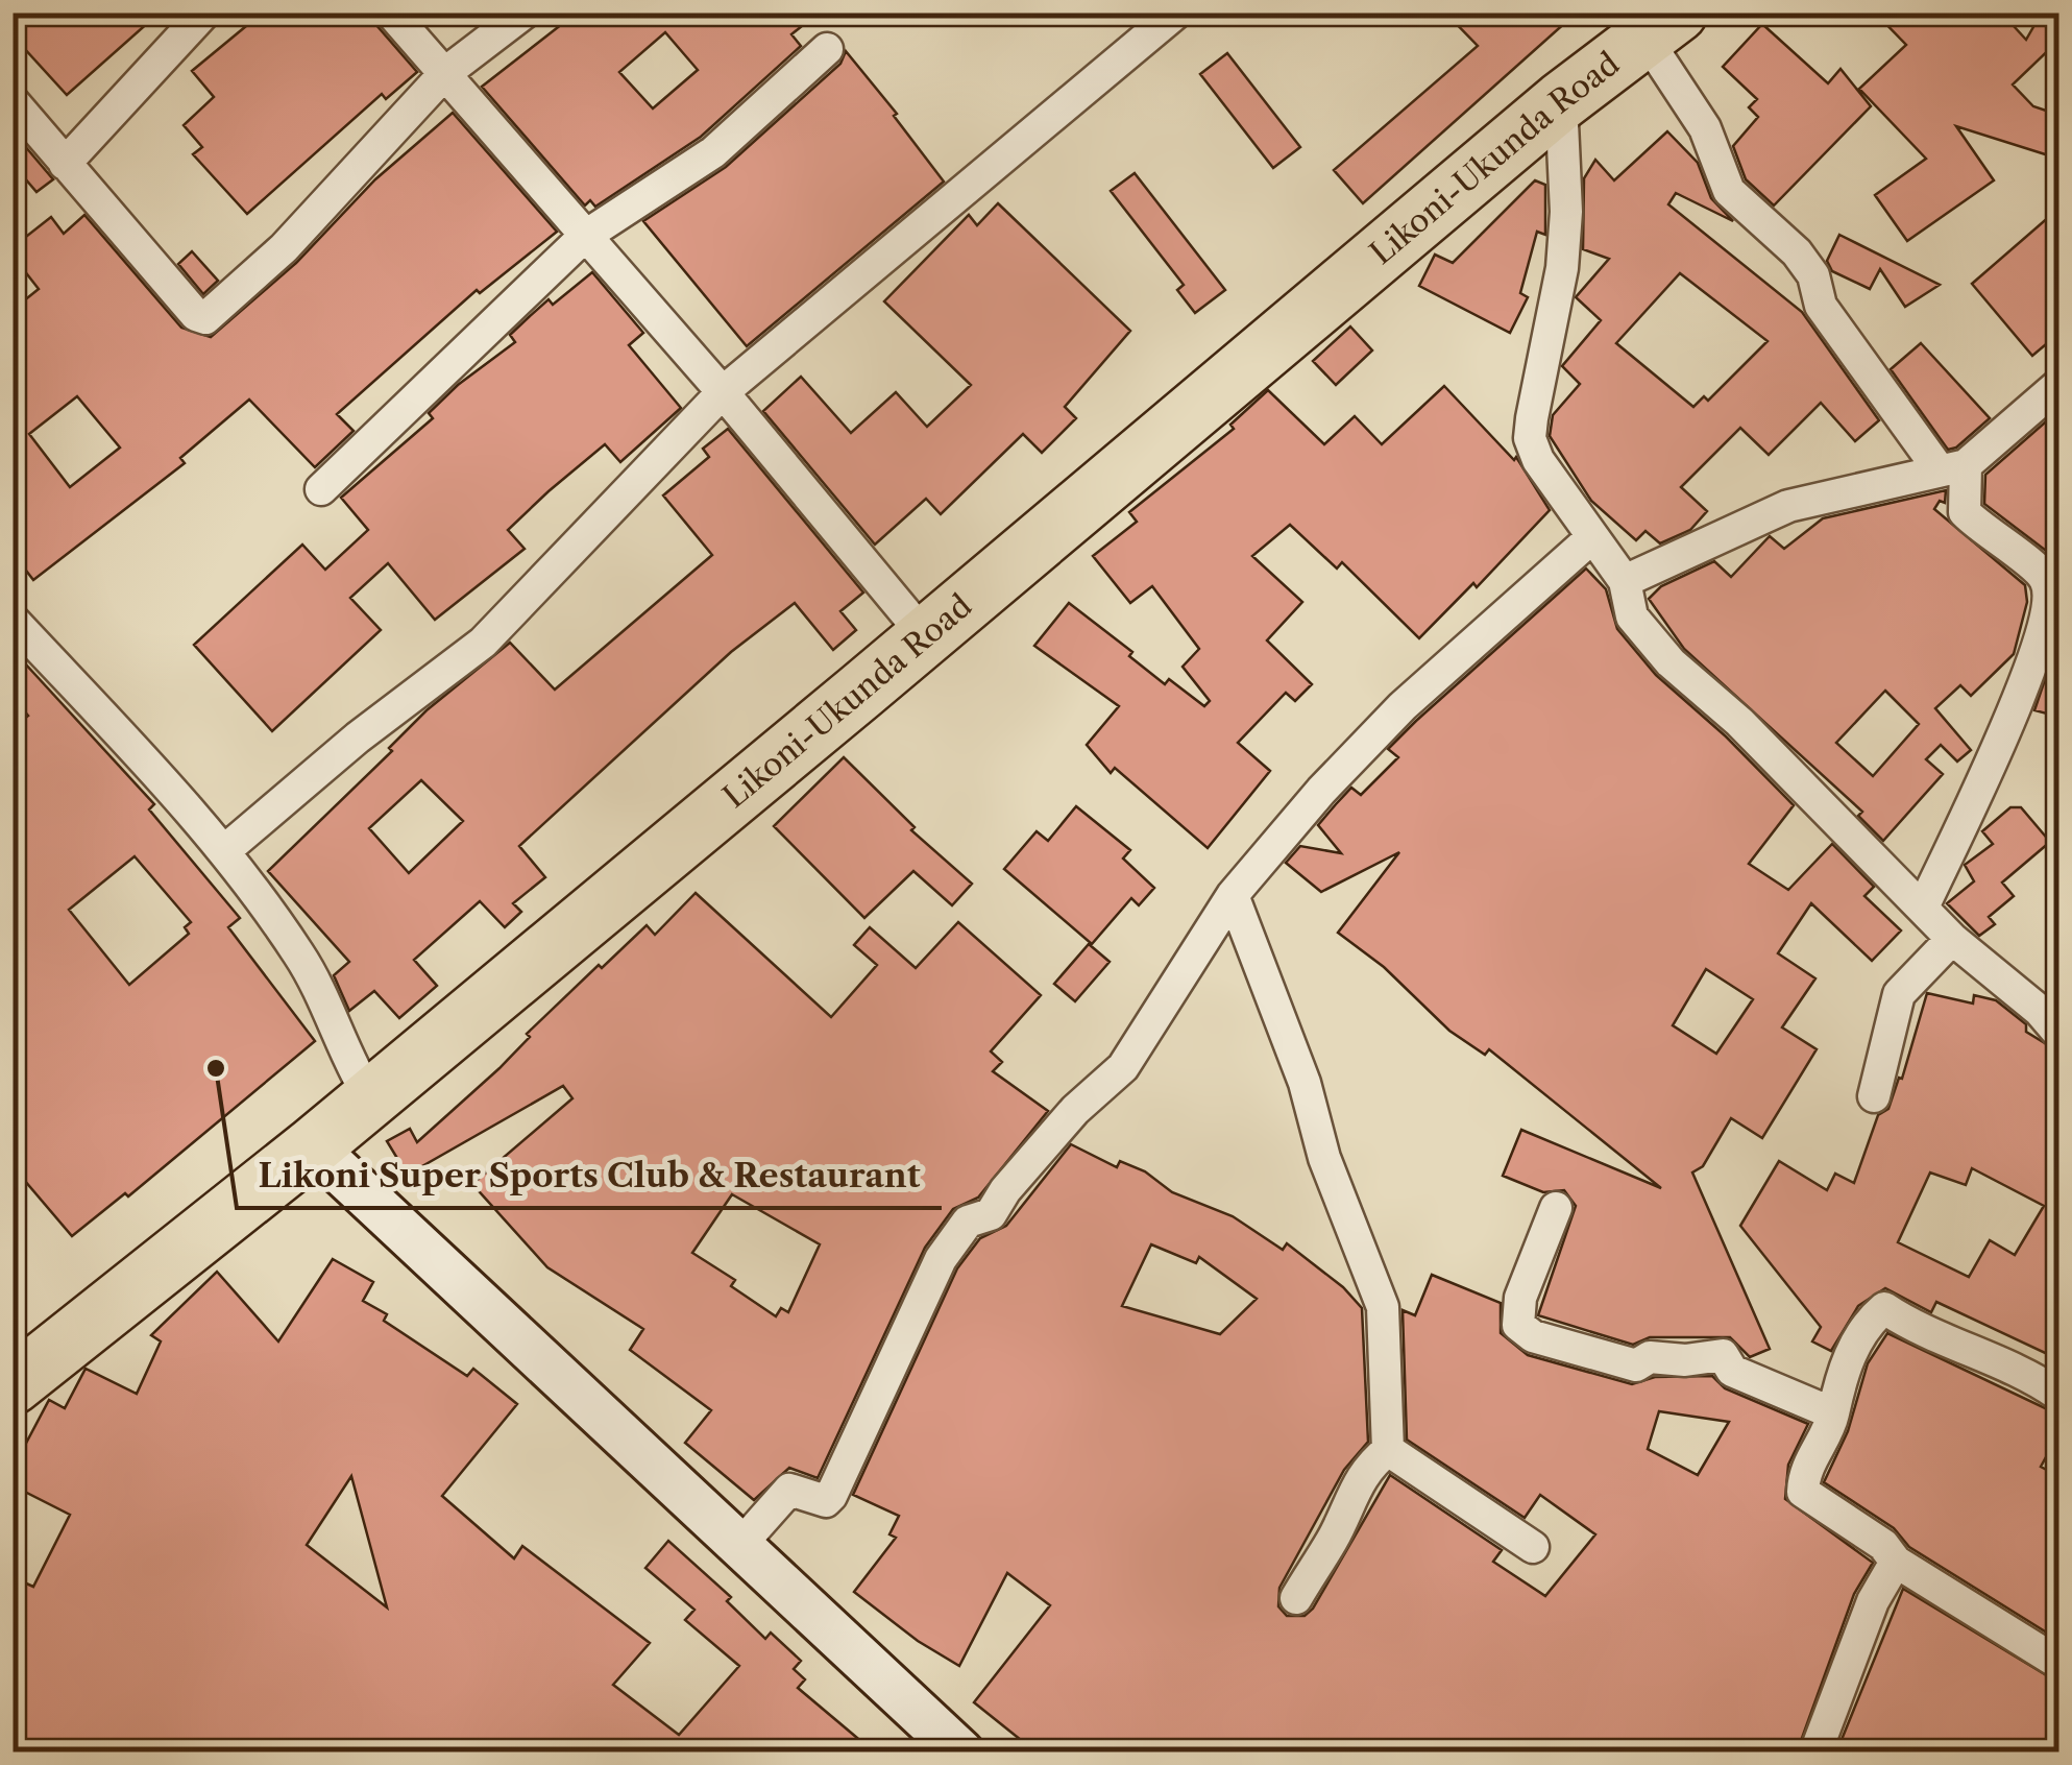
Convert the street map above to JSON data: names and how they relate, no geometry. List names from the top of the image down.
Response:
{
  "streets": {
    "highway": ["Likoni-Ukunda Road"]
  },
  "places": ["Likoni Super Sports Club & Restaurant"]
}
